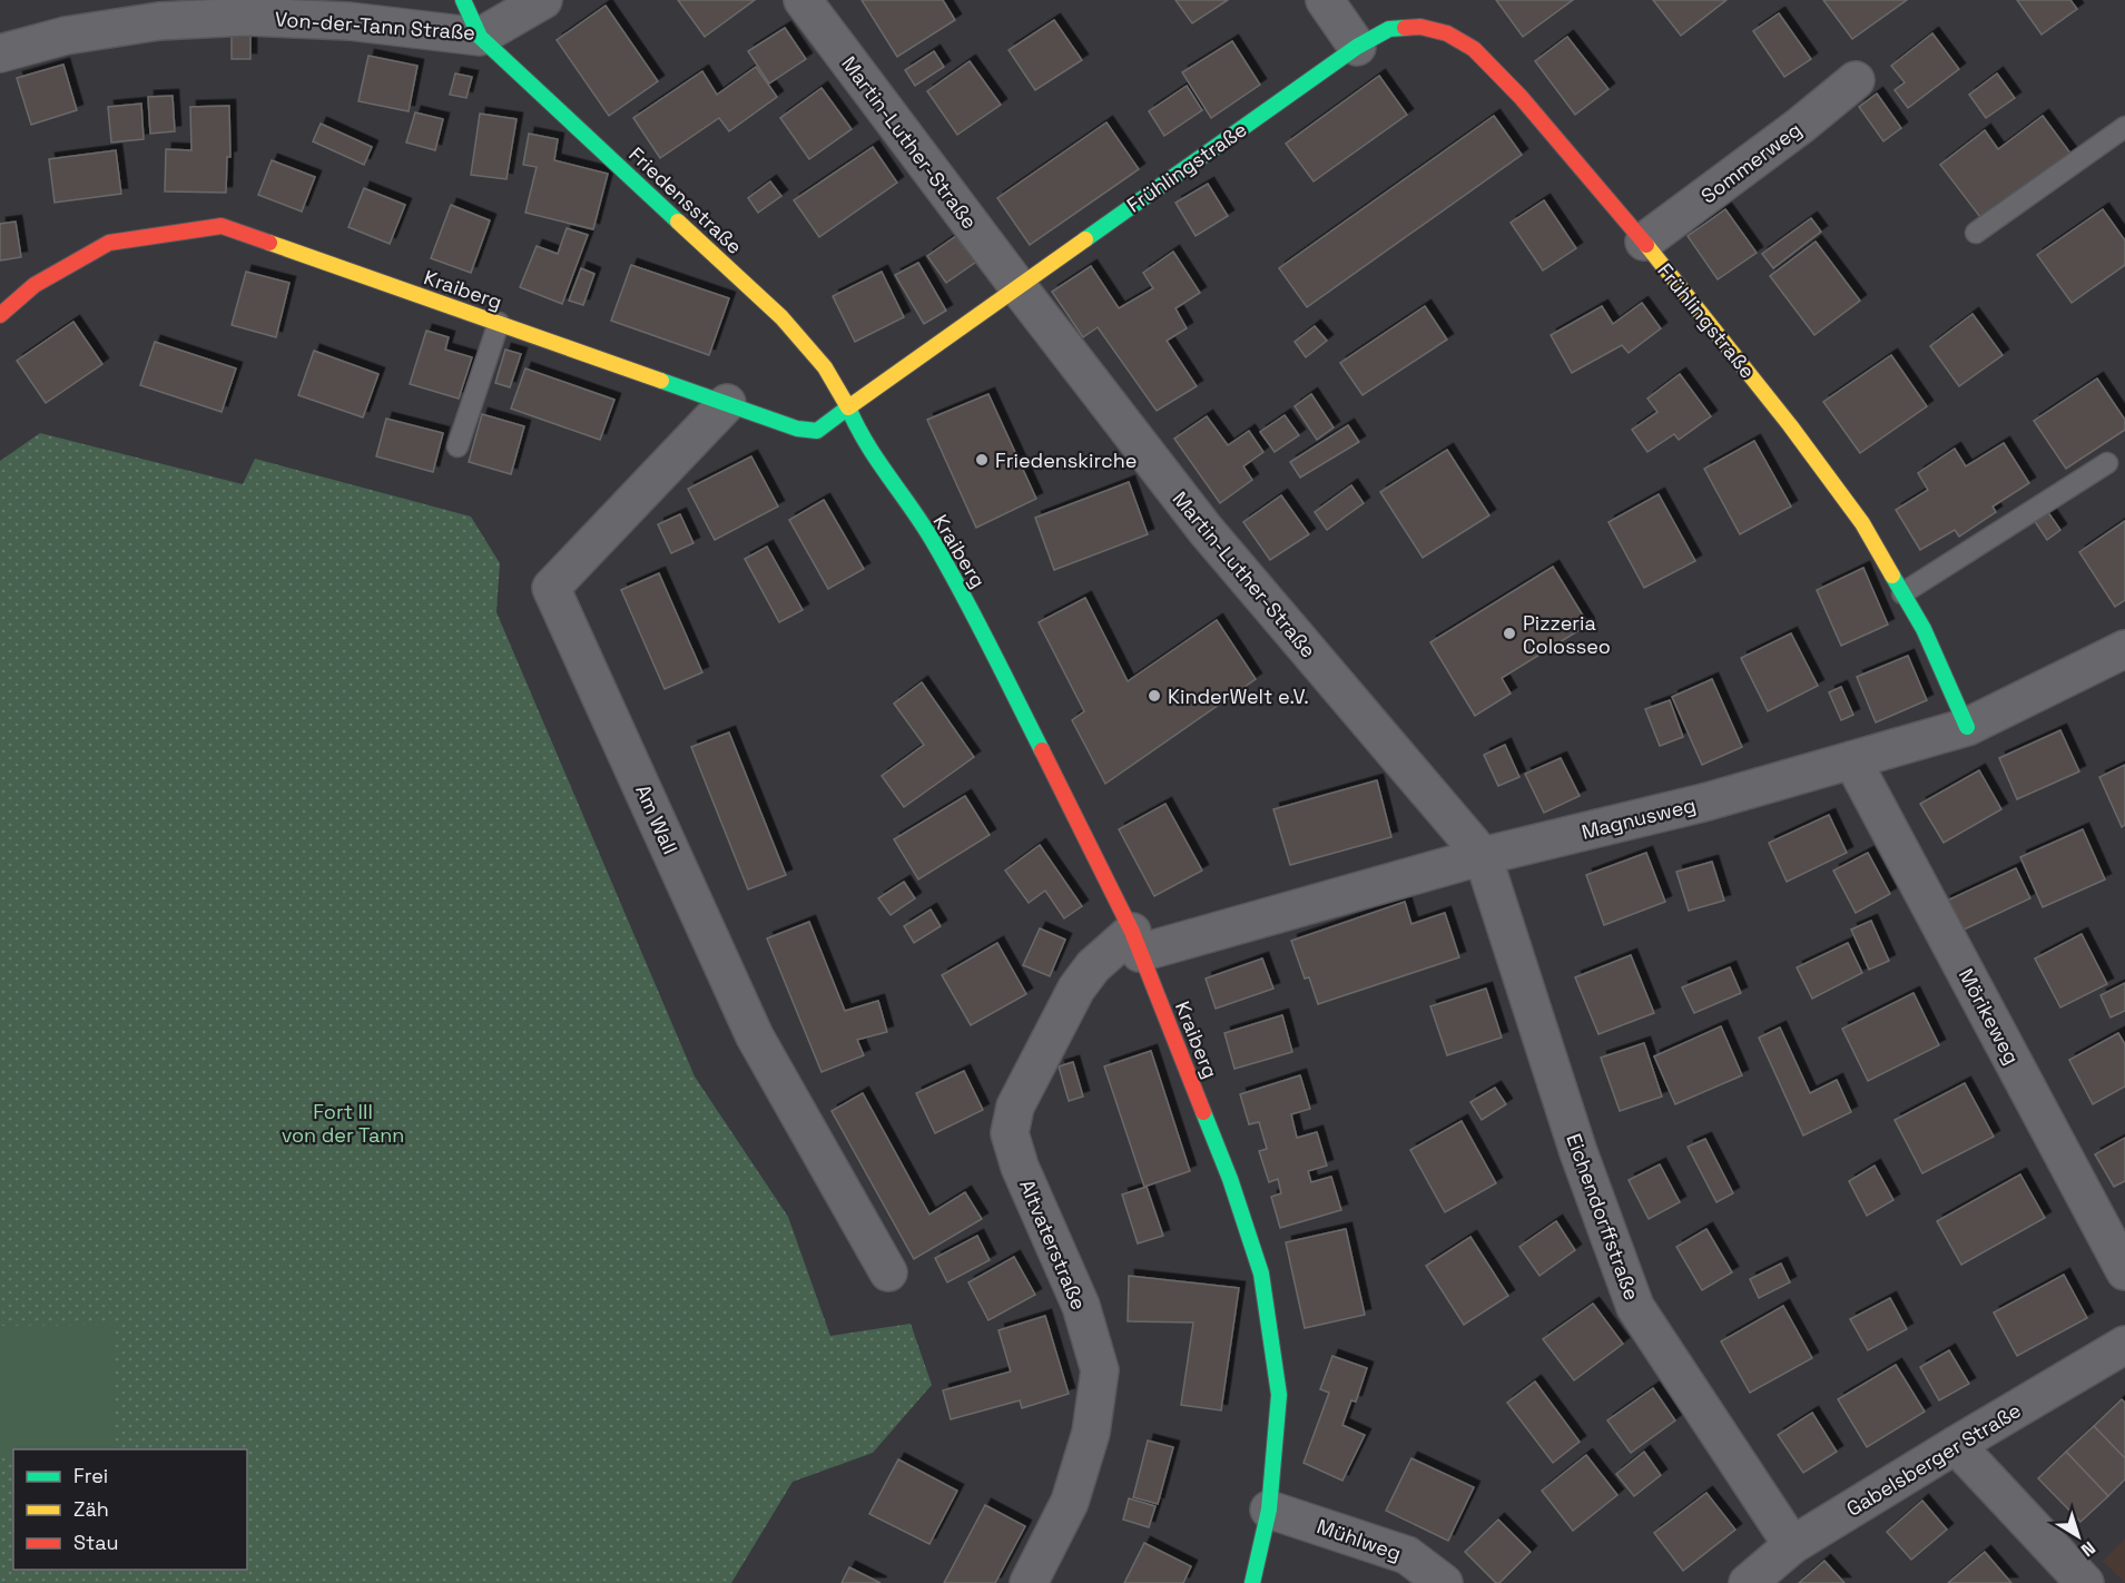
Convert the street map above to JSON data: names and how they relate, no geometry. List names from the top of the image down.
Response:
{
  "streets": {
    "street": [
      "Von-der-Tann Straße",
      "Martin-Luther-Straße",
      "Sommerweg",
      "Frühlingstraße",
      "Friedensstraße",
      "Kraiberg",
      "Magnusweg",
      "Am Wall",
      "Mörikeweg",
      "Eichendorffstraße",
      "Altvaterstraße",
      "Gabelsberger Straße",
      "Mühlweg"
    ]
  },
  "crossings": [
    ["Von-der-Tann Straße", "Friedensstraße"],
    ["Martin-Luther-Straße", "Frühlingstraße"],
    ["Martin-Luther-Straße", "Magnusweg"],
    ["Martin-Luther-Straße", "Eichendorffstraße"],
    ["Sommerweg", "Frühlingstraße"],
    ["Frühlingstraße", "Magnusweg"],
    ["Friedensstraße", "Kraiberg"],
    ["Kraiberg", "Magnusweg"],
    ["Kraiberg", "Am Wall"],
    ["Kraiberg", "Altvaterstraße"],
    ["Kraiberg", "Mühlweg"],
    ["Magnusweg", "Mörikeweg"],
    ["Magnusweg", "Eichendorffstraße"],
    ["Magnusweg", "Altvaterstraße"],
    ["Eichendorffstraße", "Gabelsberger Straße"]
  ],
  "parks": ["Fort III von der Tann"],
  "places": ["Friedenskirche", "Pizzeria Colosseo", "KinderWelt e.V."],
  "legend": ["Frei", "Zäh", "Stau"],
  "north": "bottom right"
}
